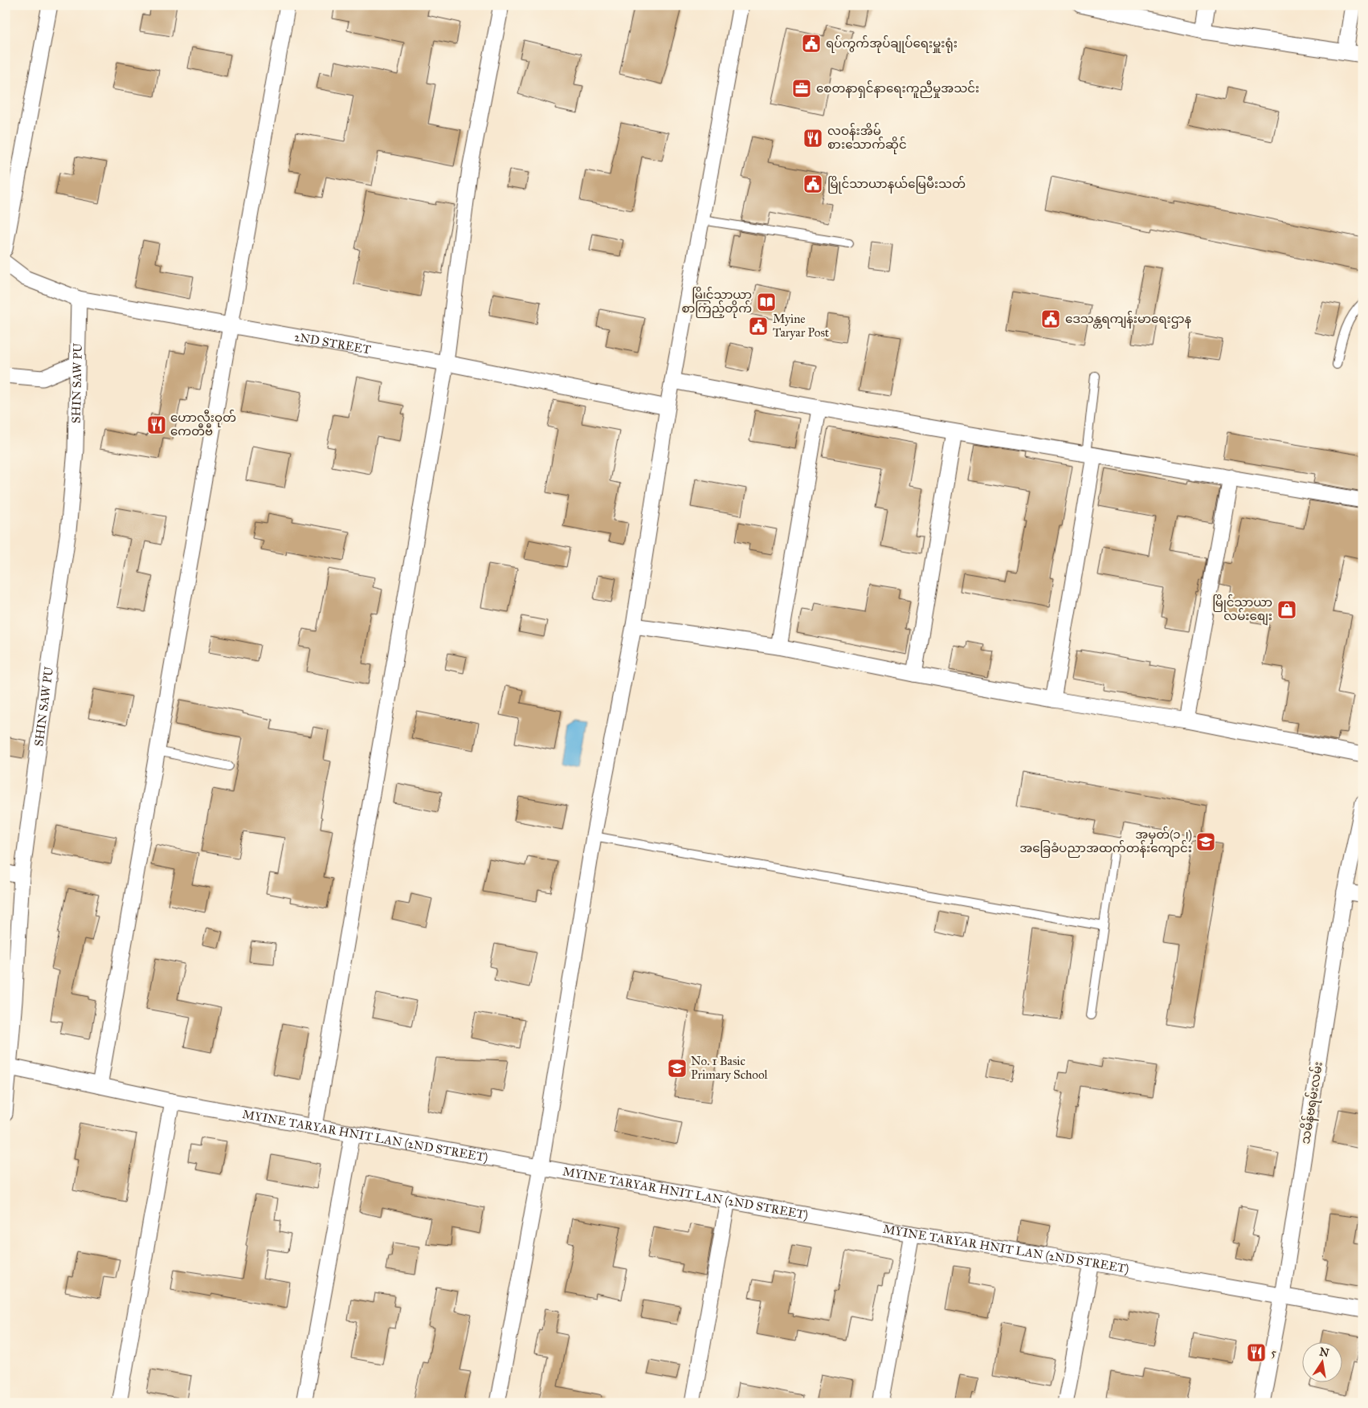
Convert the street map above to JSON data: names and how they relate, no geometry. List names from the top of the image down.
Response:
{
  "streets": {
    "street": [
      "2ND STREET",
      "SHIN SAW PU",
      "သမိန်ဗရမ်းလမ်း",
      "MYINE TARYAR HNIT LAN (2ND STREET)"
    ]
  },
  "crossings": [
    ["2ND STREET", "SHIN SAW PU"],
    ["SHIN SAW PU", "MYINE TARYAR HNIT LAN (2ND STREET)"],
    ["သမိန်ဗရမ်းလမ်း", "MYINE TARYAR HNIT LAN (2ND STREET)"]
  ],
  "places": {
    "public building": [
      "ရပ်ကွက်အုပ်ချုပ်ရေးမှူးရုံး",
      "မြိုင်သာယာနယ်မြေမီးသတ်",
      "ဒေသန္တရကျန်းမာရေးဌာန",
      "Myine Taryar Post"
    ],
    "office": ["စေတနာရှင်နာရေးကူညီမှုအသင်း"],
    "restaurant": ["လဝန်းအိမ် စားသောက်ဆိုင်", "ဟောလီးဝုတ် ကေတီဗီ", "5"],
    "library": ["မြိုင်သာယာ စာကြည့်တိုက်"],
    "shop": ["မြိုင်သာယာ လမ်းစျေး"],
    "school or university": ["အမှတ်(၁၂) အခြေခံပညာအထက်တန်းကျောင်း", "No. 1 Basic Primary School"]
  },
  "north": "top"
}
